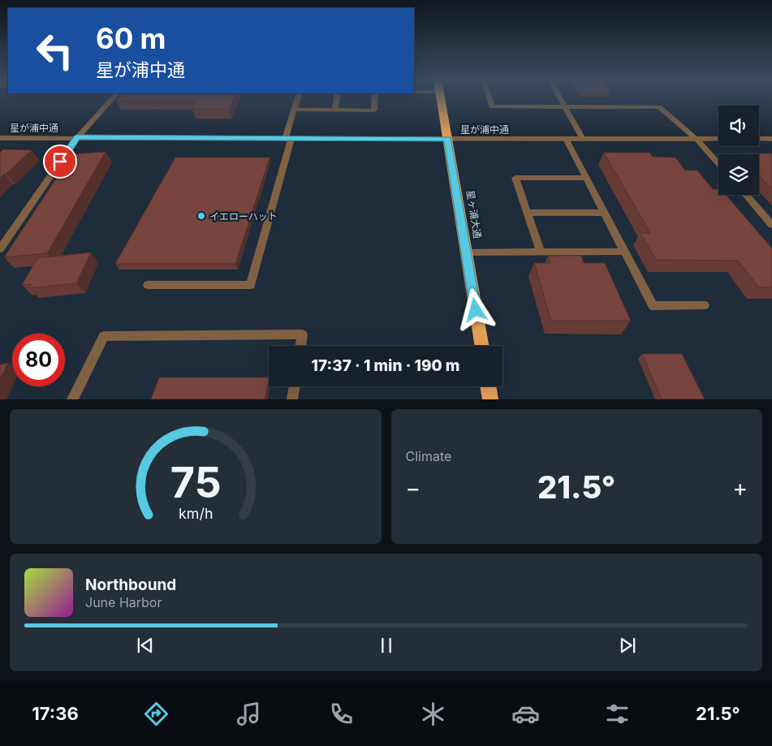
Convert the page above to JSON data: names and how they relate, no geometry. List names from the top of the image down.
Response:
{
  "streets": {
    "highway": ["星ヶ浦大通"],
    "street": ["星が浦中通"]
  },
  "crossings": [
    ["星が浦中通", "星ヶ浦大通"]
  ],
  "places": ["イエローハット"],
  "page": {
    "turn": ["60 m", "星が浦中通"],
    "limit": "80",
    "trip": "17:37 · 1 min · 190 m",
    "tile": "Climate",
    "heat": ["−", "21.5°", "+"],
    "song": ["Northbound", "June Harbor"],
    "tabs": ["17:36", "21.5°"],
    "gauge": ["75", "km/h"]
  }
}
